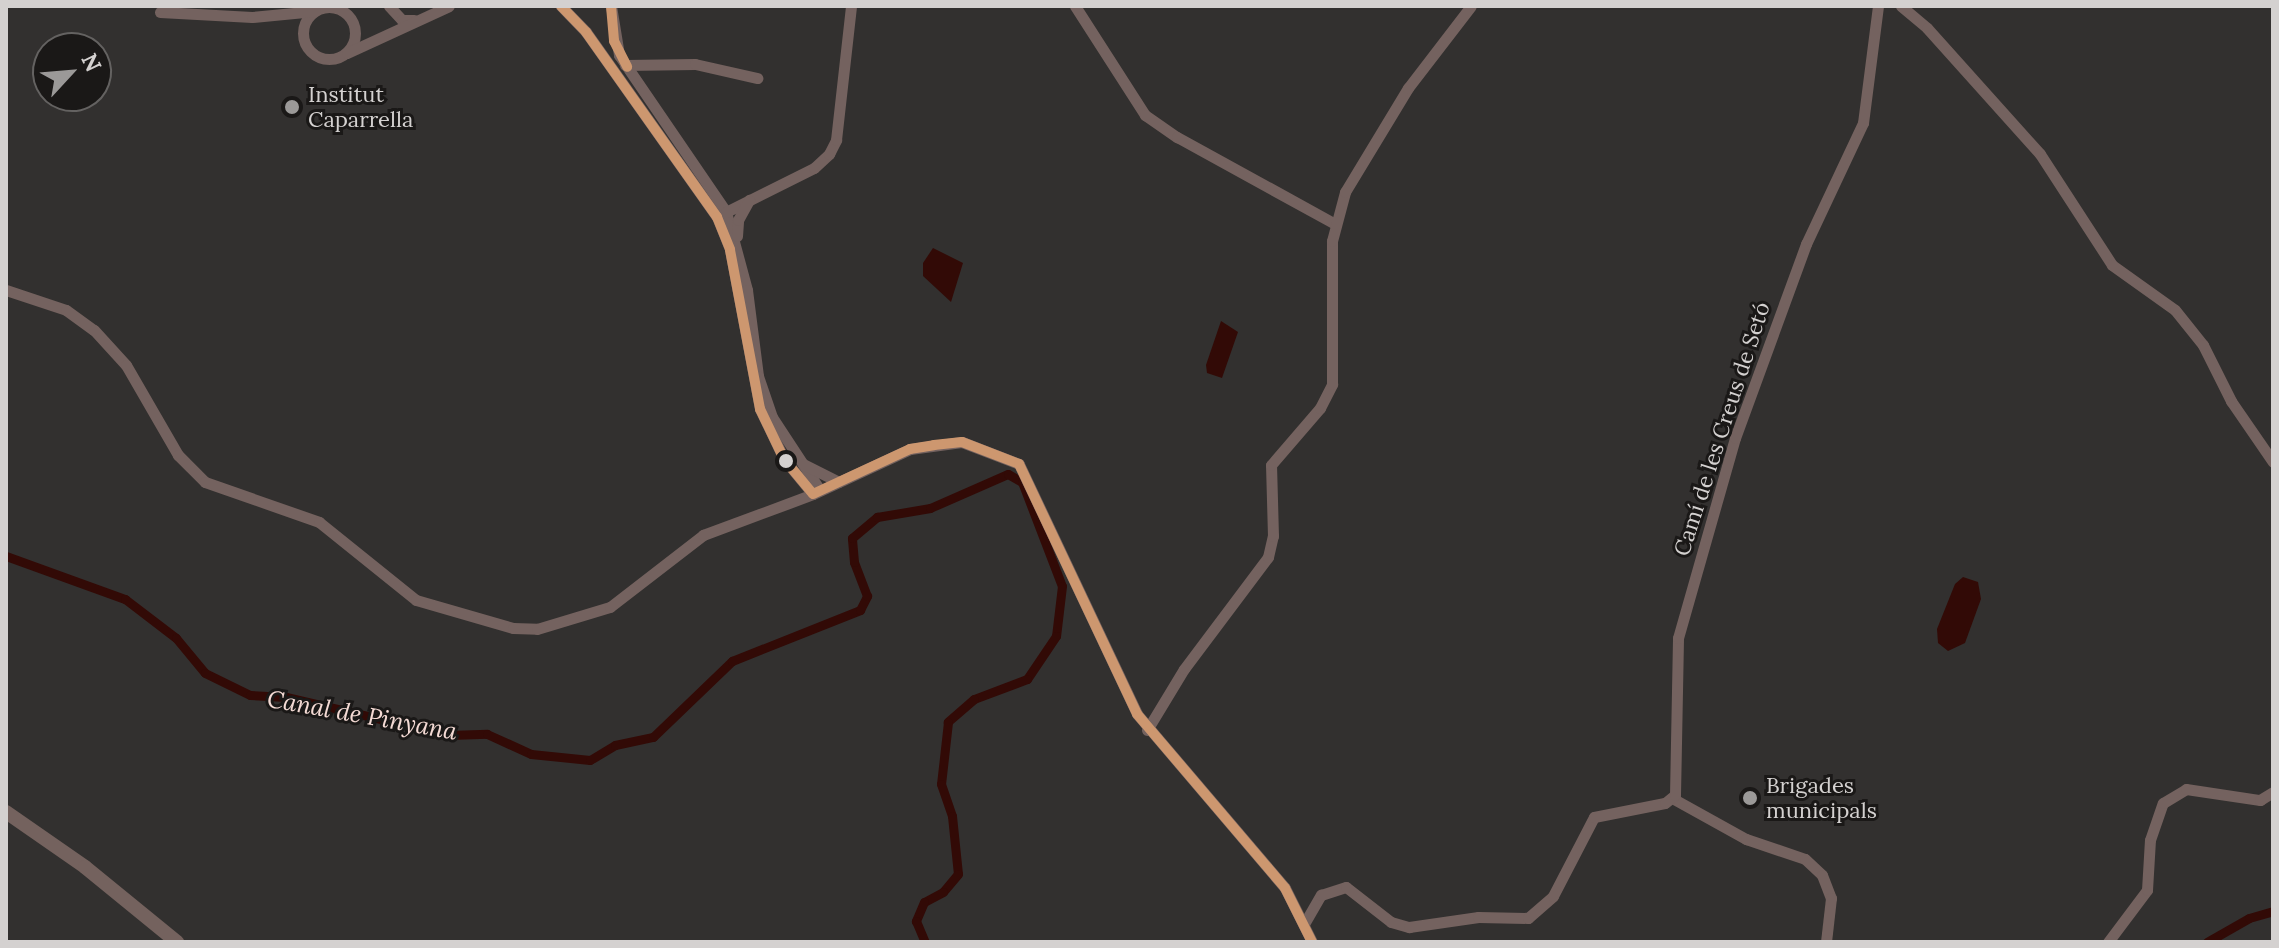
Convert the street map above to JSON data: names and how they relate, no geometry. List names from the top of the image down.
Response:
{
  "streets": {
    "street": ["Camí de les Creus de Setó"]
  },
  "water": ["Canal de Pinyana"],
  "places": ["Institut Caparrella", "Brigades municipals"],
  "north": "top right"
}
